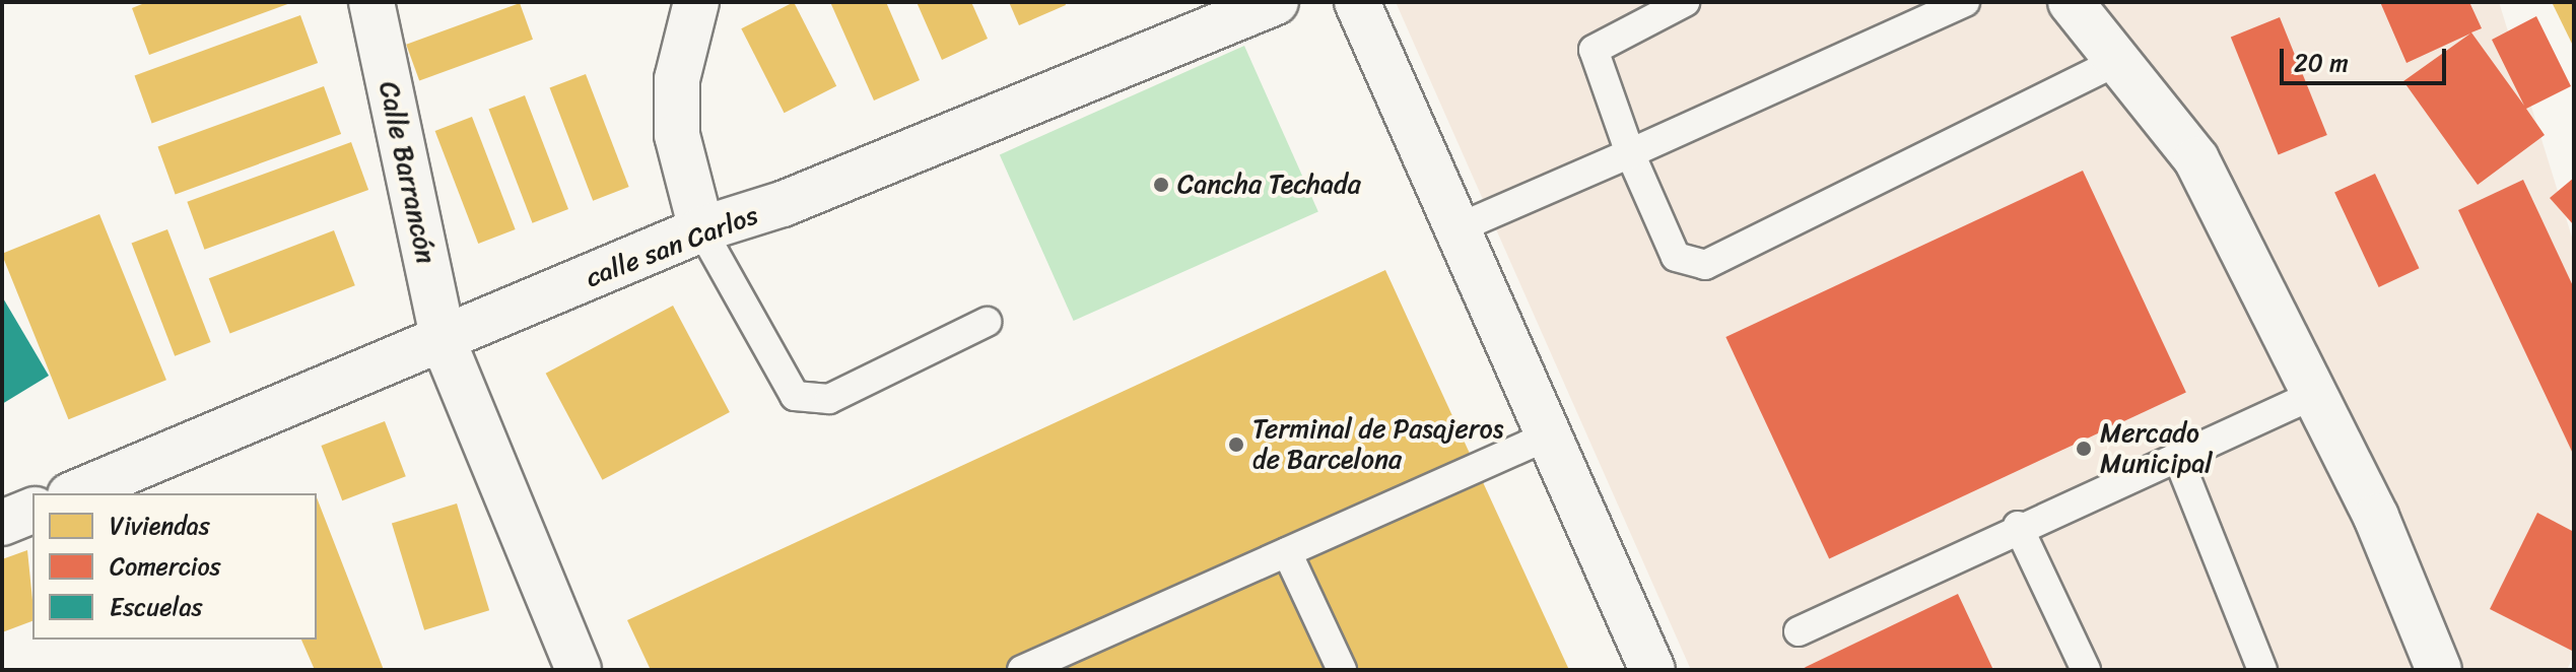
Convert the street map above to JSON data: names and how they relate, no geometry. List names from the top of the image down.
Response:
{
  "streets": {
    "street": ["Calle Barrancón", "calle san Carlos"]
  },
  "crossings": [
    ["Calle Barrancón", "calle san Carlos"]
  ],
  "places": ["Cancha Techada", "Terminal de Pasajeros de Barcelona", "Mercado Municipal"],
  "legend": ["Viviendas", "Comercios", "Escuelas"],
  "scale_bar": "20 m"
}
